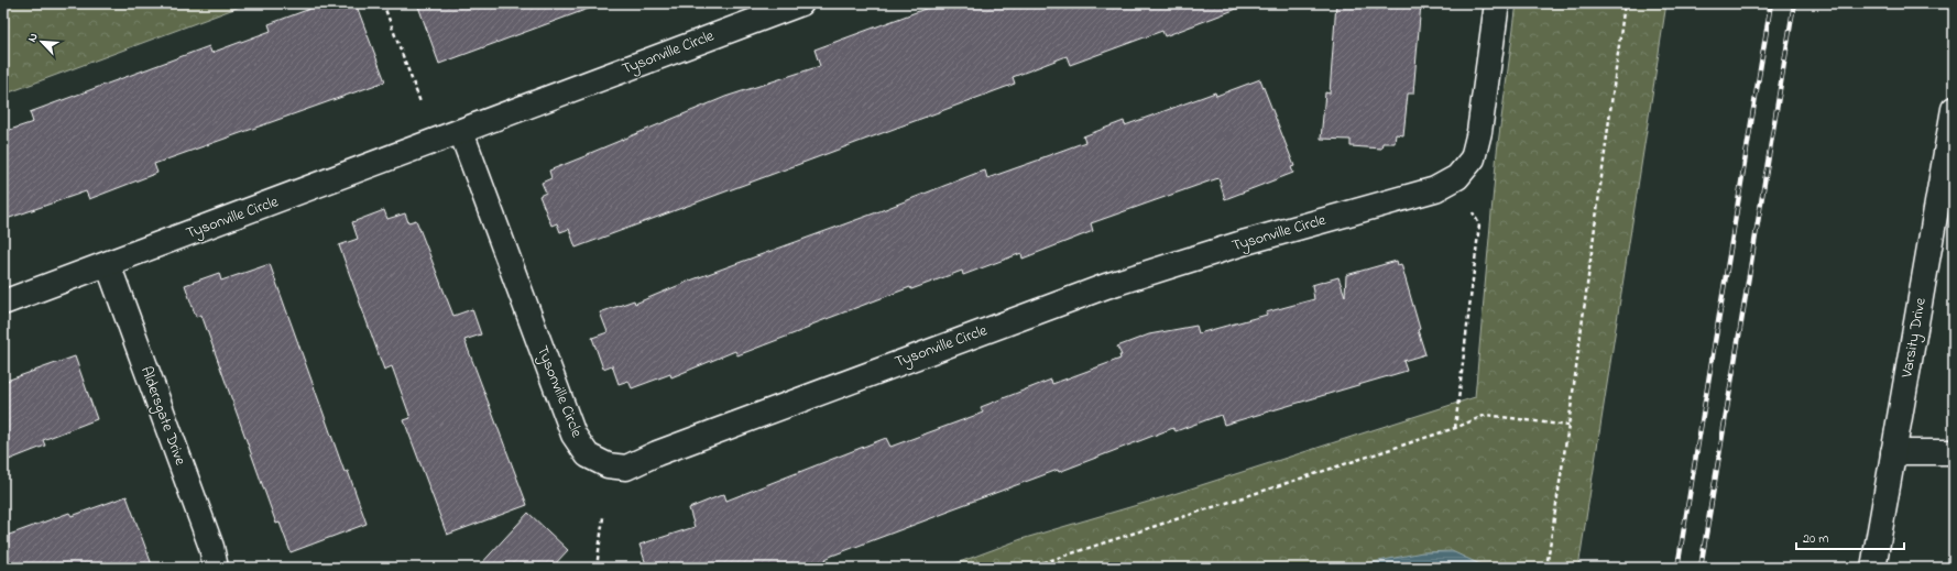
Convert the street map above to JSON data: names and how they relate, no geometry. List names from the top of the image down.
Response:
{
  "streets": {
    "street": ["Tysonville Circle", "Varsity Drive", "Aldersgate Drive"]
  },
  "crossings": [
    ["Tysonville Circle", "Aldersgate Drive"]
  ],
  "scale_bar": "20 m",
  "north": "top left"
}
